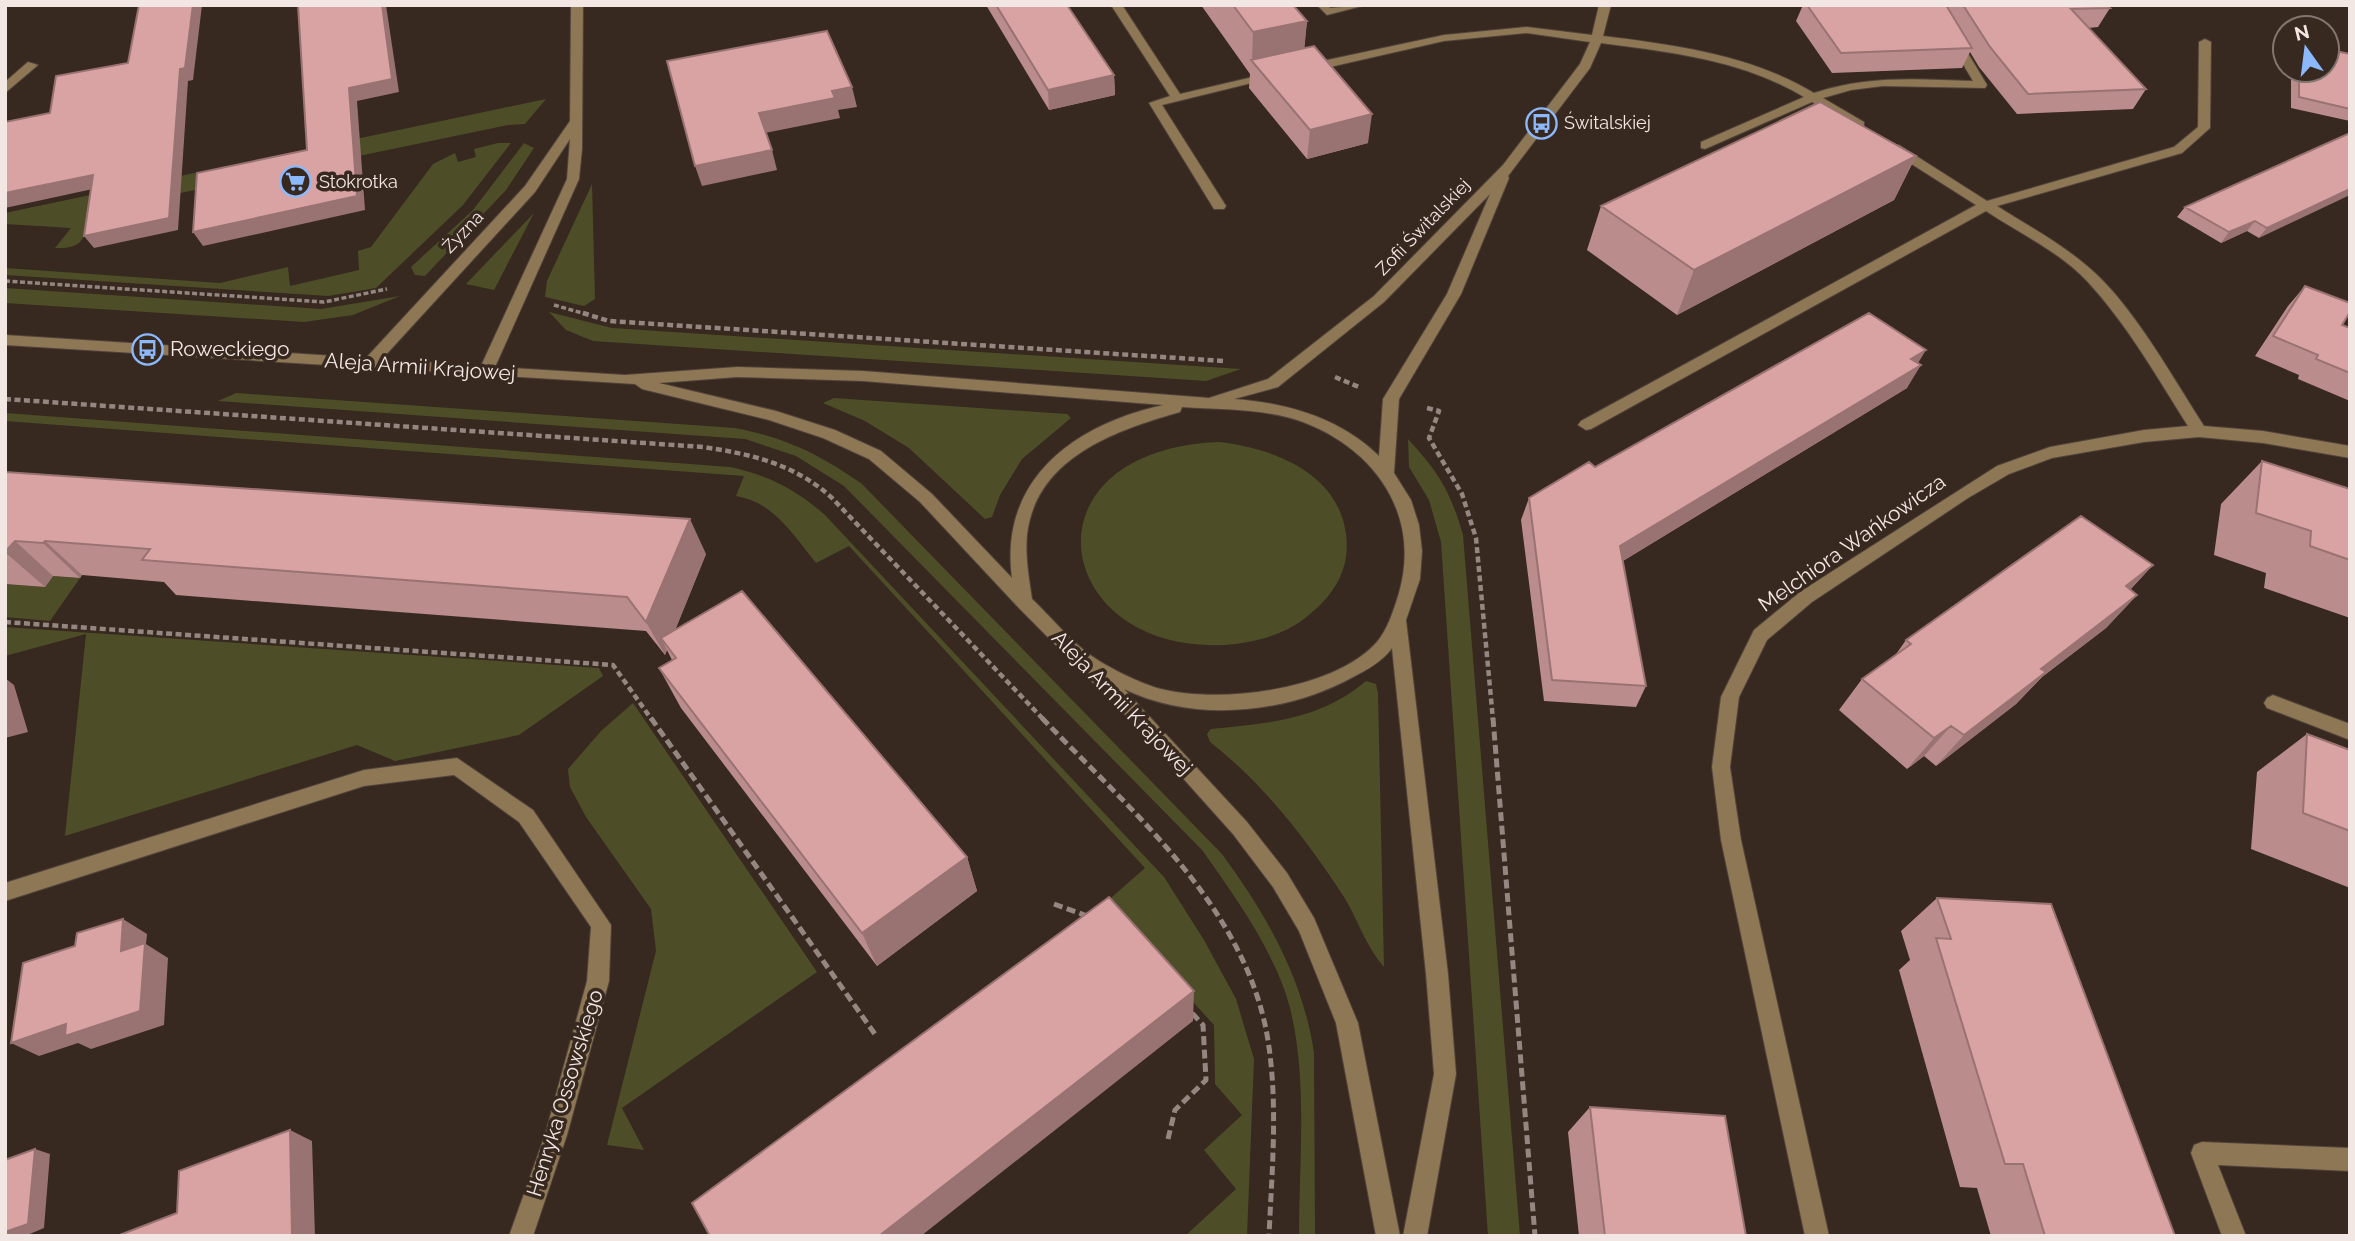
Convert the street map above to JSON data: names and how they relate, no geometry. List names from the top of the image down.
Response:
{
  "streets": {
    "street": [
      "Zofii Świtalskiej",
      "Żyzna",
      "Aleja Armii Krajowej",
      "Melchiora Wańkowicza",
      "Henryka Ossowskiego"
    ]
  },
  "crossings": [
    ["Zofii Świtalskiej", "Aleja Armii Krajowej"],
    ["Żyzna", "Aleja Armii Krajowej"]
  ],
  "places": {
    "bus stop": ["Świtalskiej", "Roweckiego"],
    "supermarket": ["Stokrotka"]
  },
  "north": "top"
}
